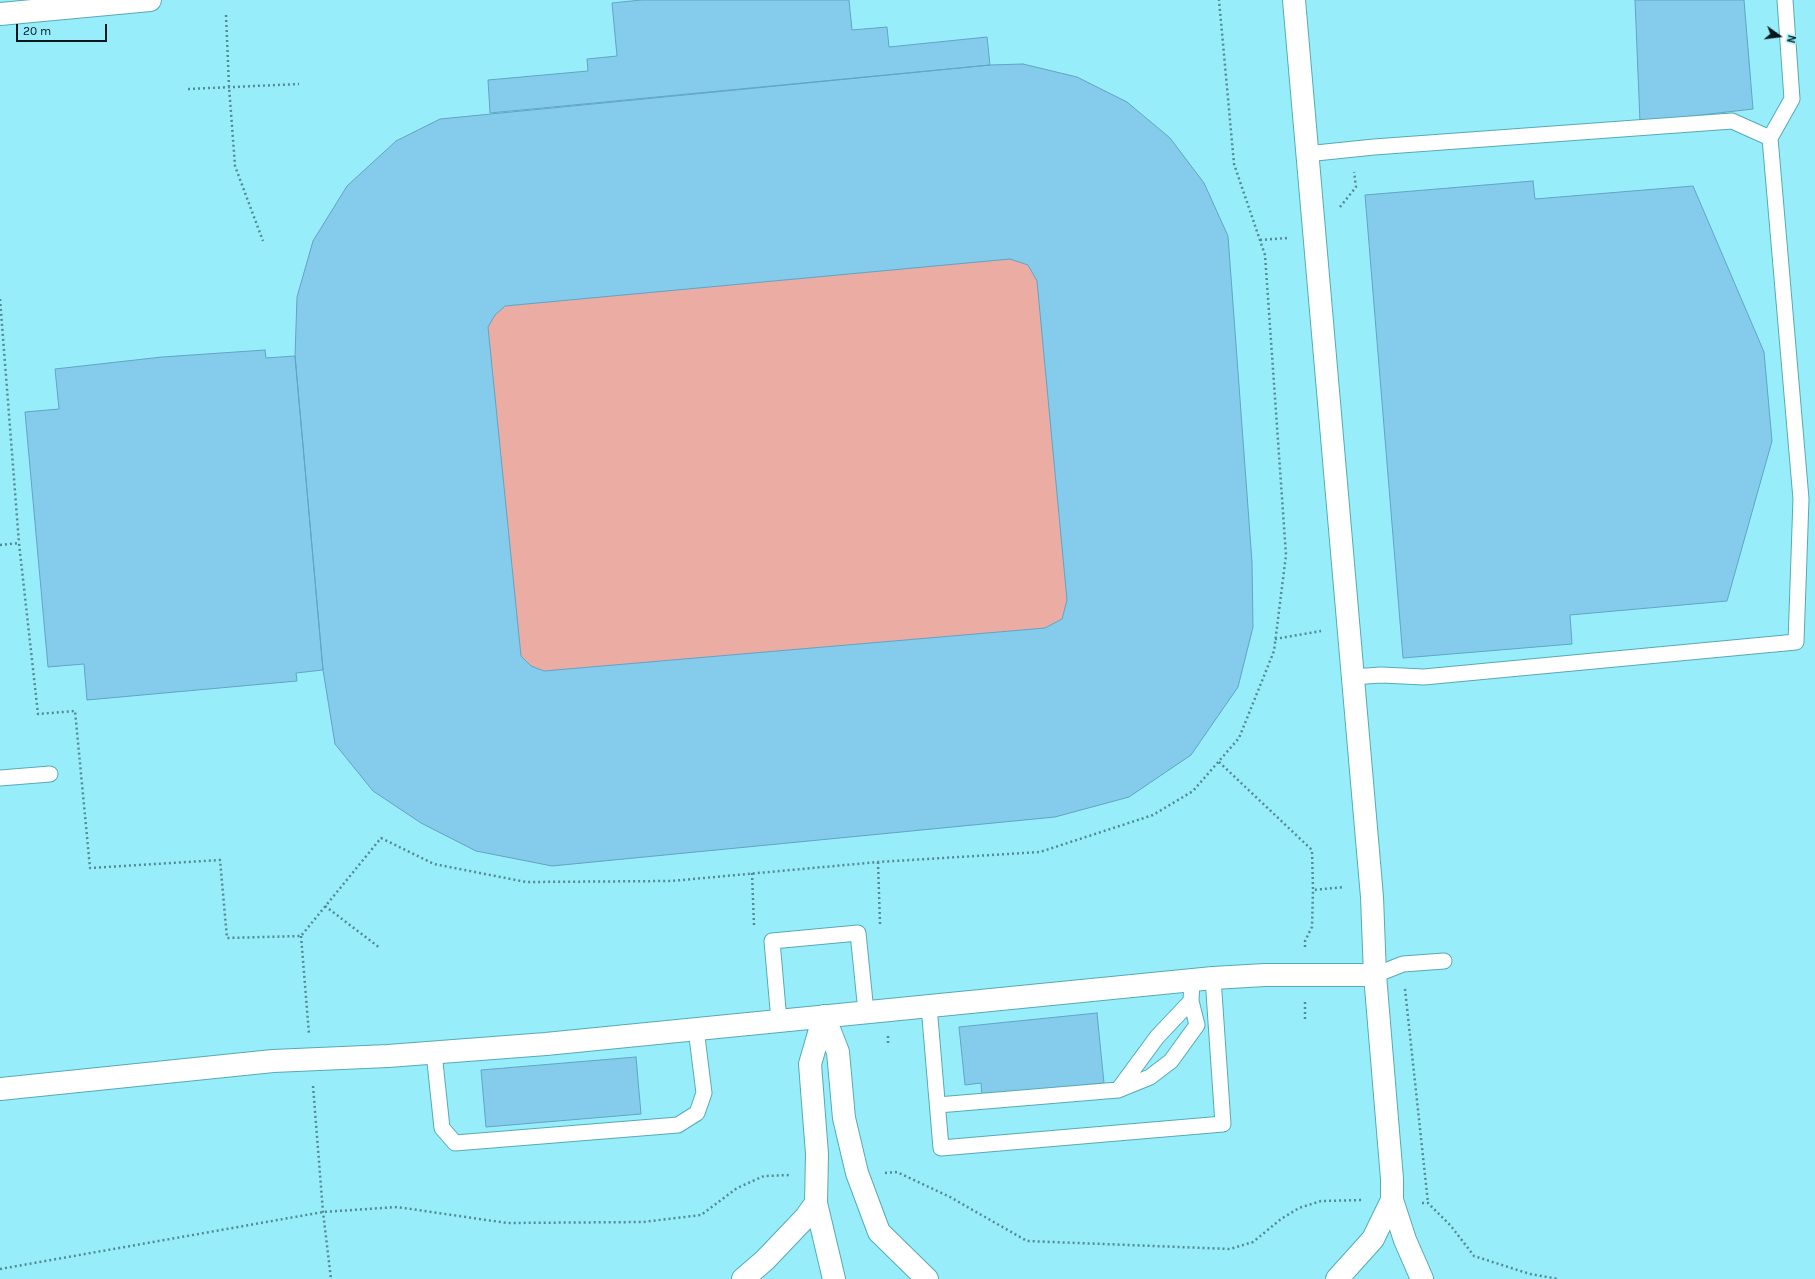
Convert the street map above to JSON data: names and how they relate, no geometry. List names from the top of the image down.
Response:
{
  "scale_bar": "20 m",
  "north": "right"
}
